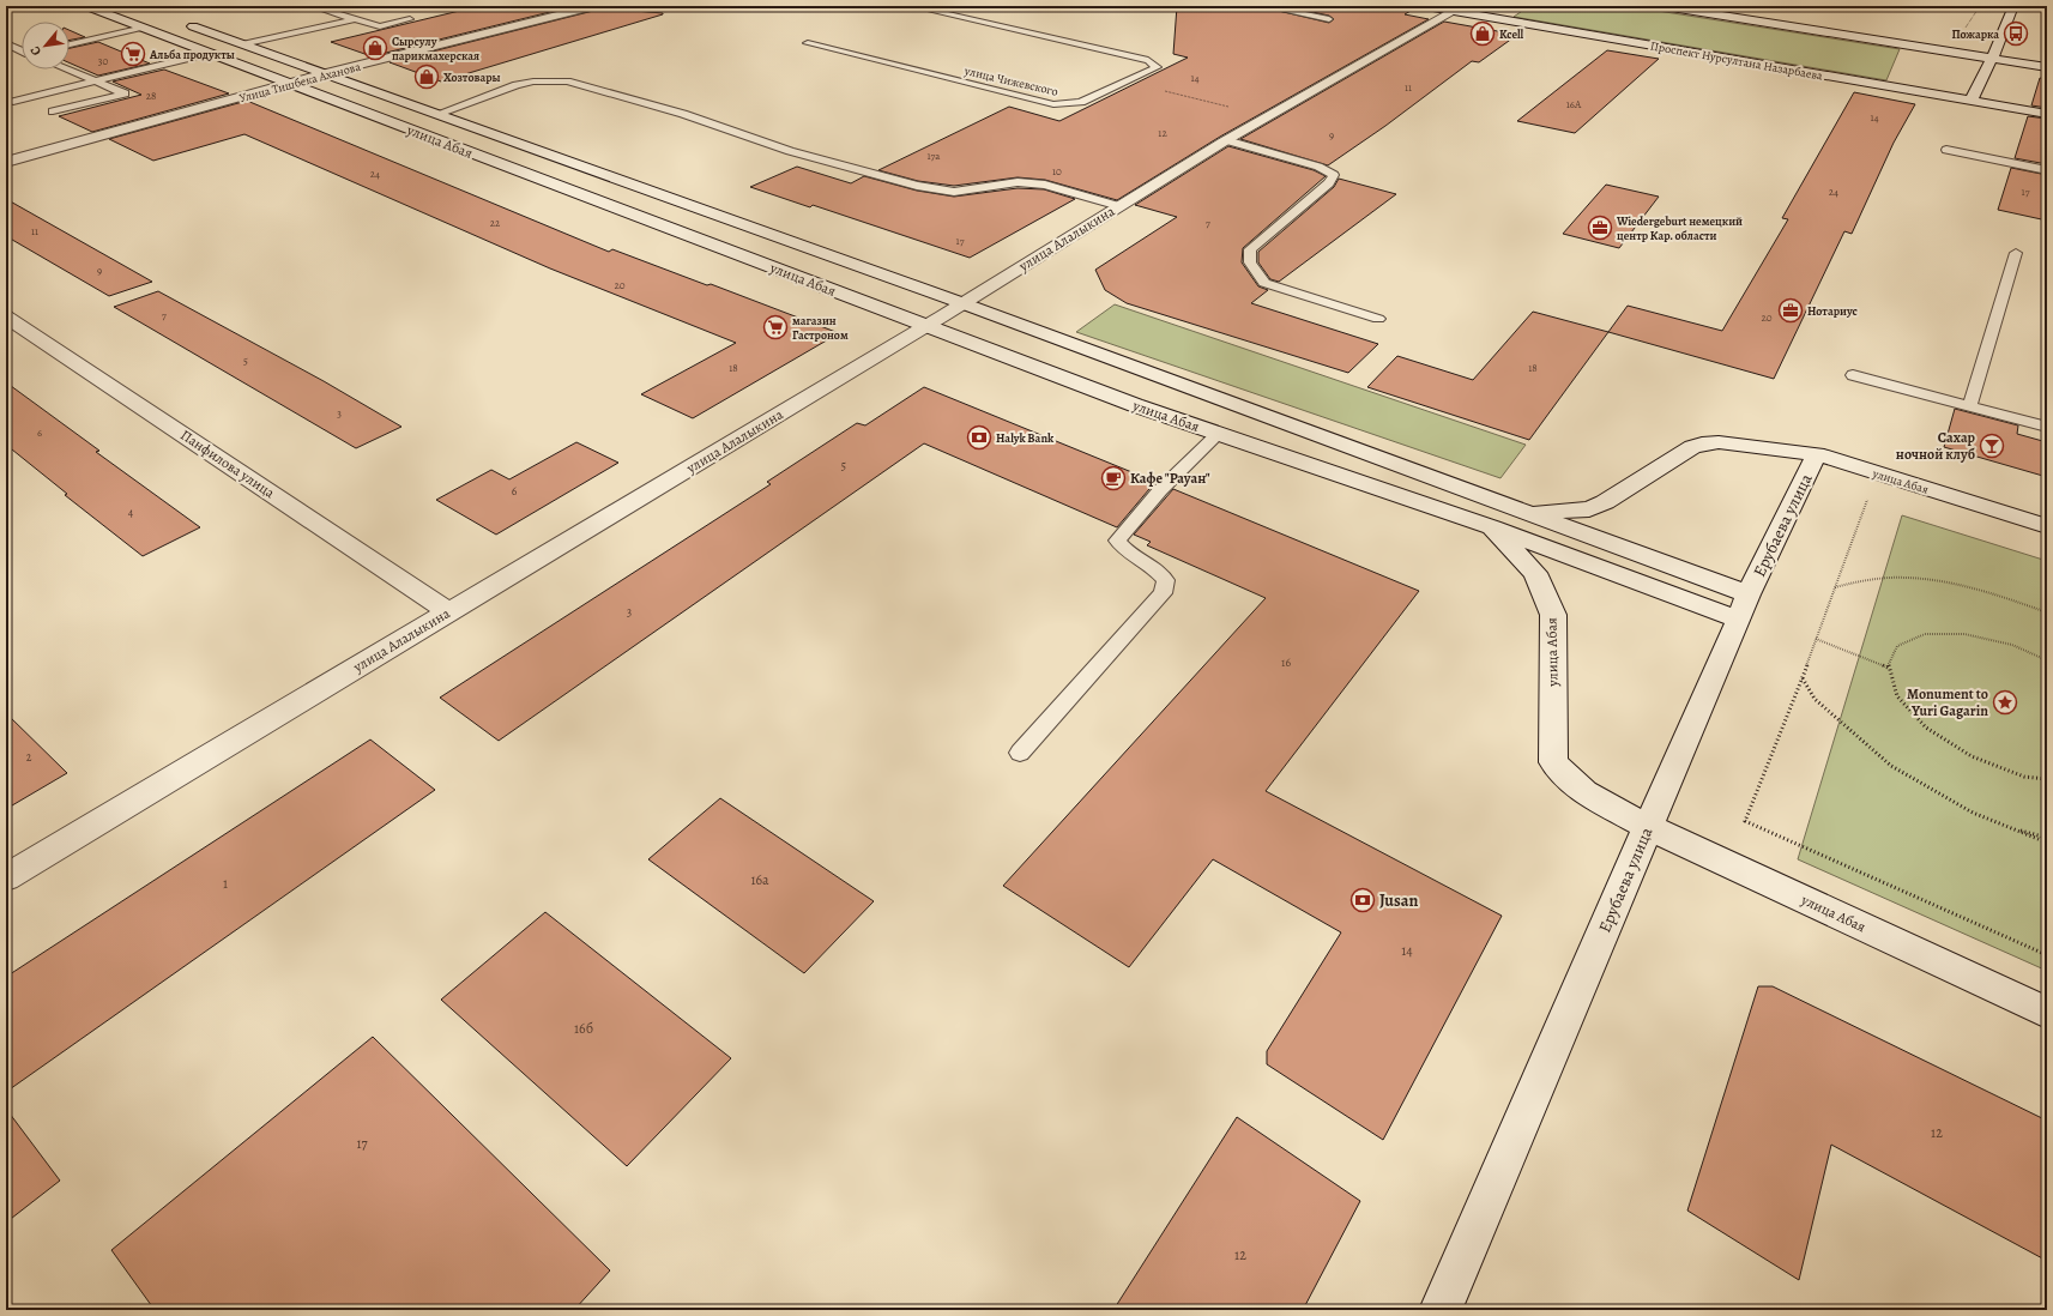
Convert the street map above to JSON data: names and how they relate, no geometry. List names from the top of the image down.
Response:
{
  "streets": {
    "main road": [
      "Проспект Нурсултана Назарбаева",
      "Улица Тишбека Аханова",
      "улица Абая",
      "улица Алалыкина",
      "Панфилова улица",
      "Ерубаева улица"
    ],
    "lane": ["улица Чижевского"]
  },
  "crossings": [
    ["Проспект Нурсултана Назарбаева", "улица Алалыкина"],
    ["Улица Тишбека Аханова", "улица Абая"],
    ["улица Абая", "улица Алалыкина"],
    ["улица Абая", "Ерубаева улица"],
    ["улица Алалыкина", "Панфилова улица"]
  ],
  "places": {
    "shop": ["Kcell", "Сырсулу парикмахерская", "Хозтовары"],
    "bus stop": ["Пожарка"],
    "supermarket": ["Альба продукты", "магазин Гастроном"],
    "office": ["Wiedergeburt немецкий центр Кар. области", "Нотариус"],
    "bank": ["Halyk Bank", "Jusan"],
    "bar": ["Сахар ночной клуб"],
    "cafe": ["Кафе \"Рауан\""],
    "place": ["Monument to Yuri Gagarin"]
  },
  "house_numbers": [
    "30",
    "14",
    "11",
    "28",
    "16А",
    "14",
    "12",
    "9",
    "17а",
    "10",
    "24",
    "24",
    "17",
    "22",
    "7",
    "11",
    "17",
    "9",
    "20",
    "7",
    "20",
    "5",
    "18",
    "18",
    "3",
    "6",
    "5",
    "6",
    "4",
    "3",
    "16",
    "2",
    "16а",
    "1",
    "14",
    "16б",
    "12",
    "17",
    "12"
  ],
  "north": "bottom left"
}
